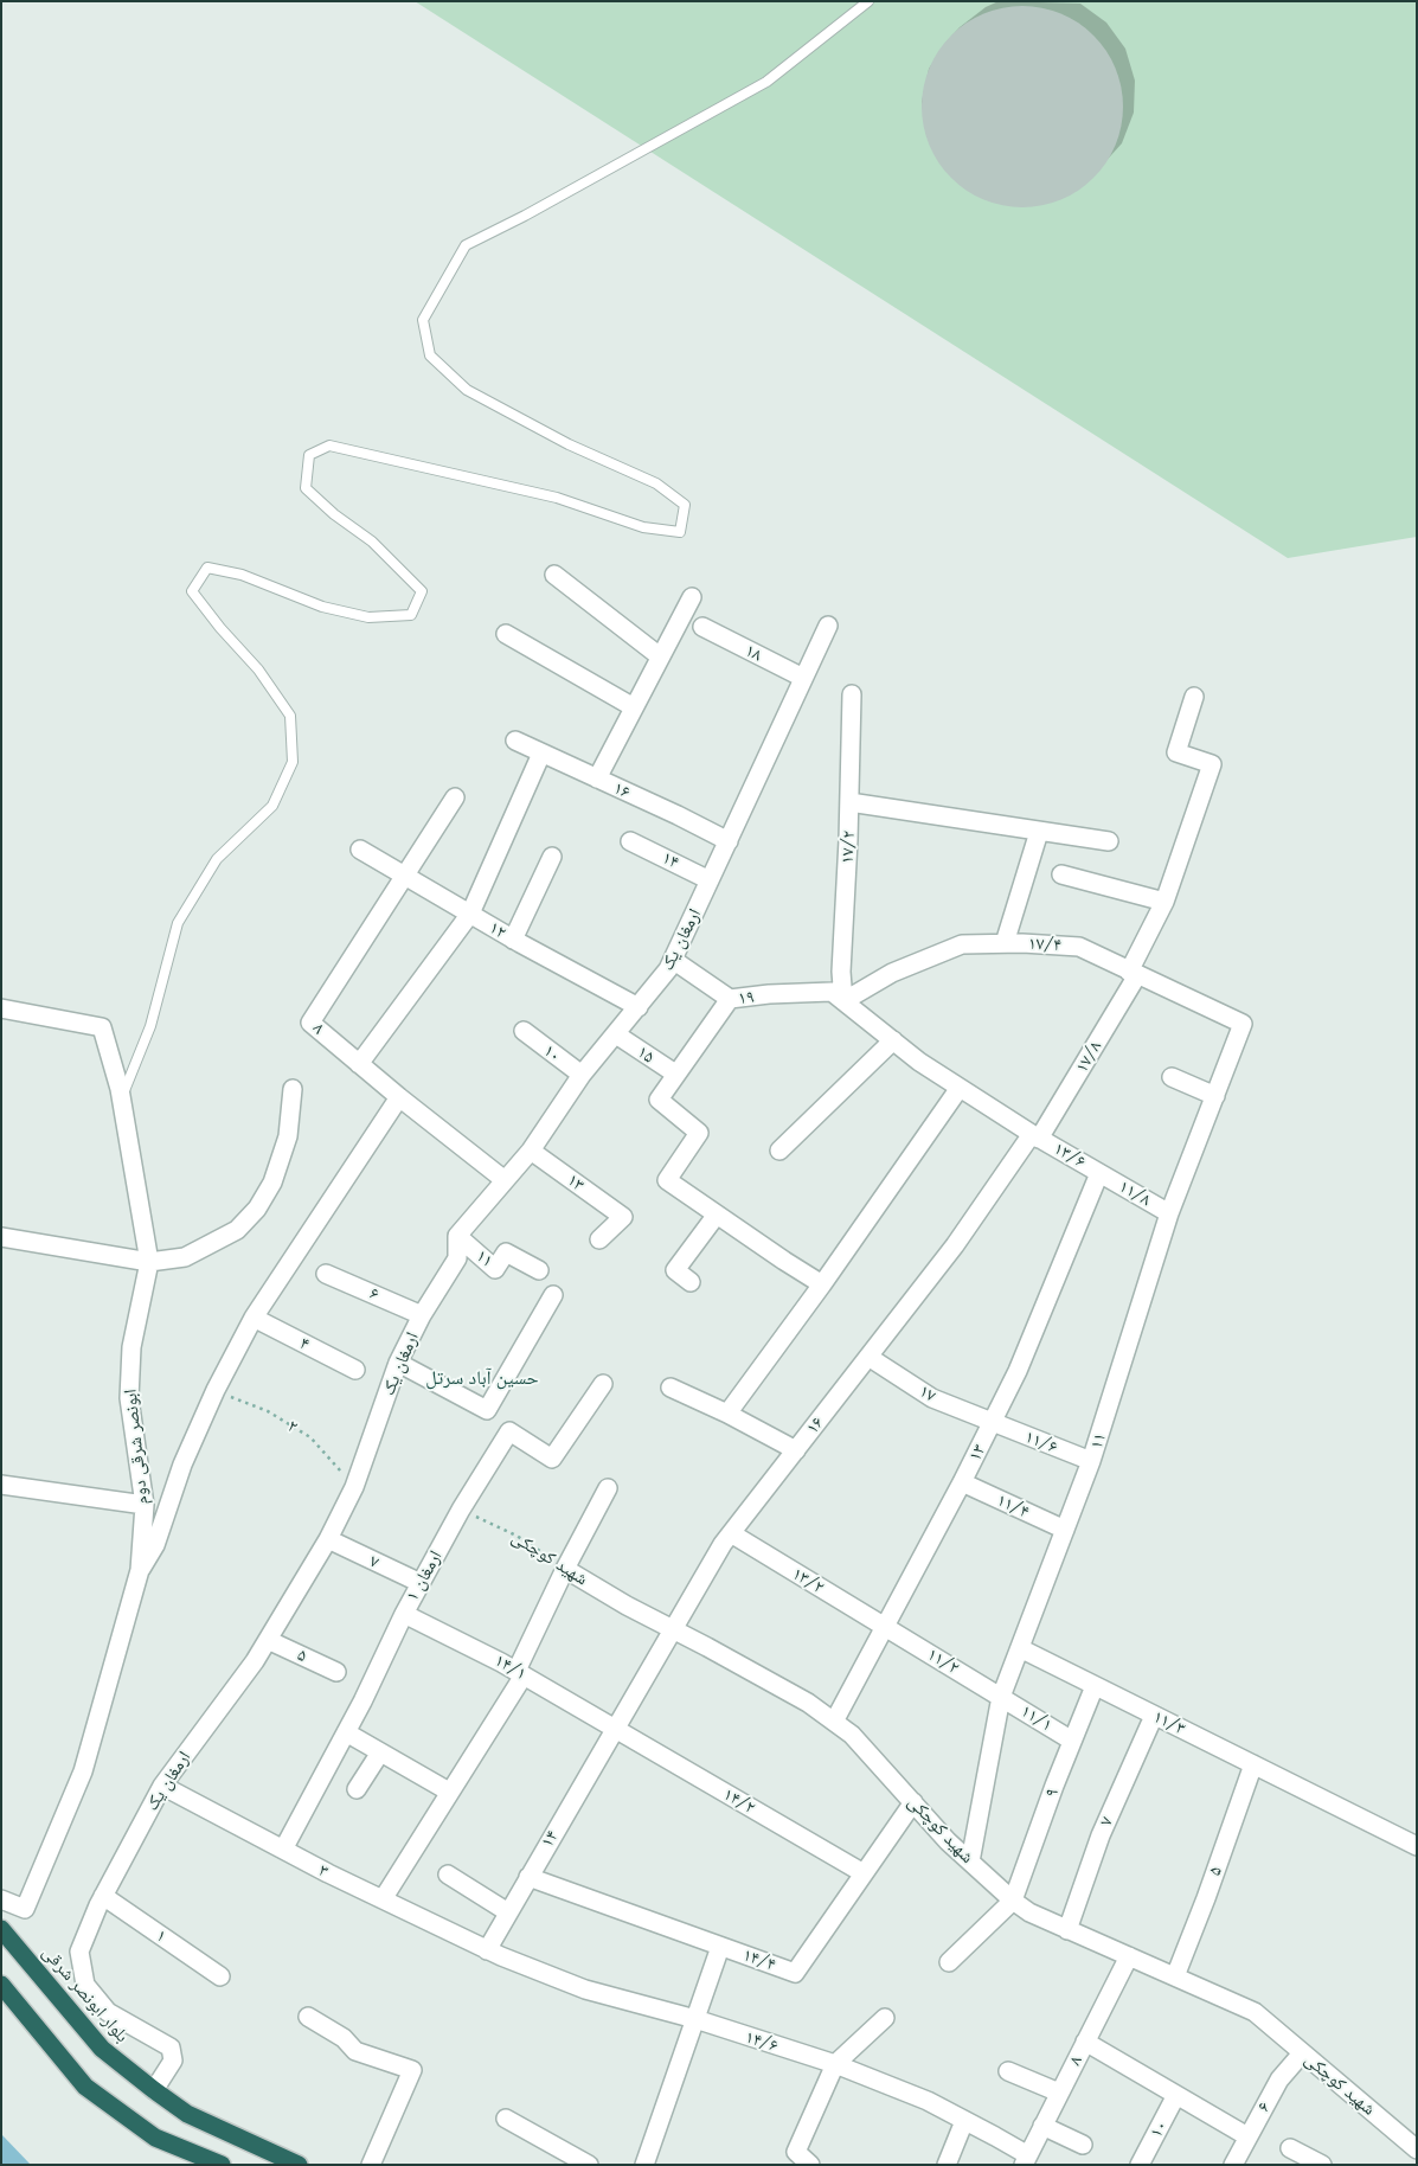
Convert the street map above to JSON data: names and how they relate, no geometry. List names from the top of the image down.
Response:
{
  "streets": {
    "highway": ["بلوار ابونصر شرقی"],
    "street": [
      "۱۸",
      "۱۶",
      "۱۷/۲",
      "۱۴",
      "۱۲",
      "ارمغان یک",
      "۱۷/۴",
      "۱۹",
      "۸",
      "۱۰",
      "۱۵",
      "۱۷/۸",
      "۱۳/۶",
      "۱۳",
      "۱۱/۸",
      "۱۱",
      "۶",
      "۴",
      "۱۷",
      "۱۱/۶",
      "ابونصر شرقی دوم",
      "۱۱/۴",
      "شهید کوچکی",
      "۷",
      "ارمغان ۱",
      "۱۳/۲",
      "۵",
      "۱۱/۲",
      "۱۴/۱",
      "۱۱/۱",
      "۱۱/۳",
      "۹",
      "۱۴/۲",
      "۳",
      "۱",
      "۱۴/۴",
      "۱۴/۶"
    ],
    "path": ["۲"]
  },
  "crossings": [
    ["۱۸", "ارمغان یک"],
    ["۱۶", "۱۴"],
    ["۱۶", "ارمغان یک"],
    ["۱۶", "۱۷/۸"],
    ["۱۶", "۱۳/۶"],
    ["۱۶", "۱۷"],
    ["۱۶", "شهید کوچکی"],
    ["۱۶", "۱۳/۲"],
    ["۱۶", "۱۴/۱"],
    ["۱۶", "۱۴/۲"],
    ["۱۷/۲", "۱۷/۴"],
    ["۱۷/۲", "۱۹"],
    ["۱۷/۲", "۱۳/۶"],
    ["۱۴", "ارمغان یک"],
    ["۱۴", "۱۴/۱"],
    ["۱۴", "۱۴/۲"],
    ["۱۴", "۳"],
    ["۱۴", "۱۴/۴"],
    ["۱۴", "۱۴/۶"],
    ["۱۲", "ارمغان یک"],
    ["۱۲", "۸"],
    ["ارمغان یک", "۱۹"],
    ["ارمغان یک", "۸"],
    ["ارمغان یک", "۱۰"],
    ["ارمغان یک", "۱۵"],
    ["ارمغان یک", "۱۳"],
    ["ارمغان یک", "۱۱"],
    ["ارمغان یک", "۶"],
    ["ارمغان یک", "۲"],
    ["ارمغان یک", "۷"],
    ["ارمغان یک", "۵"],
    ["ارمغان یک", "۳"],
    ["ارمغان یک", "۱"],
    ["ارمغان یک", "بلوار ابونصر شرقی"],
    ["۱۷/۴", "۱۹"],
    ["۱۷/۴", "۱۷/۸"],
    ["۱۷/۴", "۱۳/۶"],
    ["۱۷/۴", "۱۱"],
    ["۱۹", "۱۳/۶"],
    ["۸", "شهید کوچکی"],
    ["۸", "۱۴/۶"],
    ["۱۷/۸", "۱۳/۶"],
    ["۱۳/۶", "۱۳"],
    ["۱۳/۶", "۱۱/۸"],
    ["۱۳", "۱۱/۸"],
    ["۱۳", "۱۷"],
    ["۱۳", "۱۱/۶"],
    ["۱۳", "۱۱/۴"],
    ["۱۳", "شهید کوچکی"],
    ["۱۳", "۱۳/۲"],
    ["۱۳", "۱۱/۲"],
    ["۱۱/۸", "۱۱"],
    ["۱۱", "۱۱/۶"],
    ["۱۱", "۱۱/۴"],
    ["۱۱", "شهید کوچکی"],
    ["۱۱", "۱۱/۲"],
    ["۱۱", "۱۱/۱"],
    ["۱۱", "۱۱/۳"],
    ["۶", "شهید کوچکی"],
    ["۱۷", "۱۱/۶"],
    ["شهید کوچکی", "۷"],
    ["شهید کوچکی", "ارمغان ۱"],
    ["شهید کوچکی", "۵"],
    ["شهید کوچکی", "۹"],
    ["شهید کوچکی", "۱۴/۴"],
    ["۷", "ارمغان ۱"],
    ["۷", "۱۱/۳"],
    ["ارمغان ۱", "۱۴/۱"],
    ["ارمغان ۱", "۳"],
    ["۱۳/۲", "۱۱/۲"],
    ["۵", "۱۱/۳"],
    ["۱۱/۲", "۱۱/۱"],
    ["۱۴/۱", "۱۴/۲"],
    ["۱۱/۱", "۹"],
    ["۱۱/۳", "۹"],
    ["۱۴/۲", "۱۴/۴"],
    ["۳", "۱۴/۶"]
  ],
  "districts": ["حسین آباد سرتل"]
}
